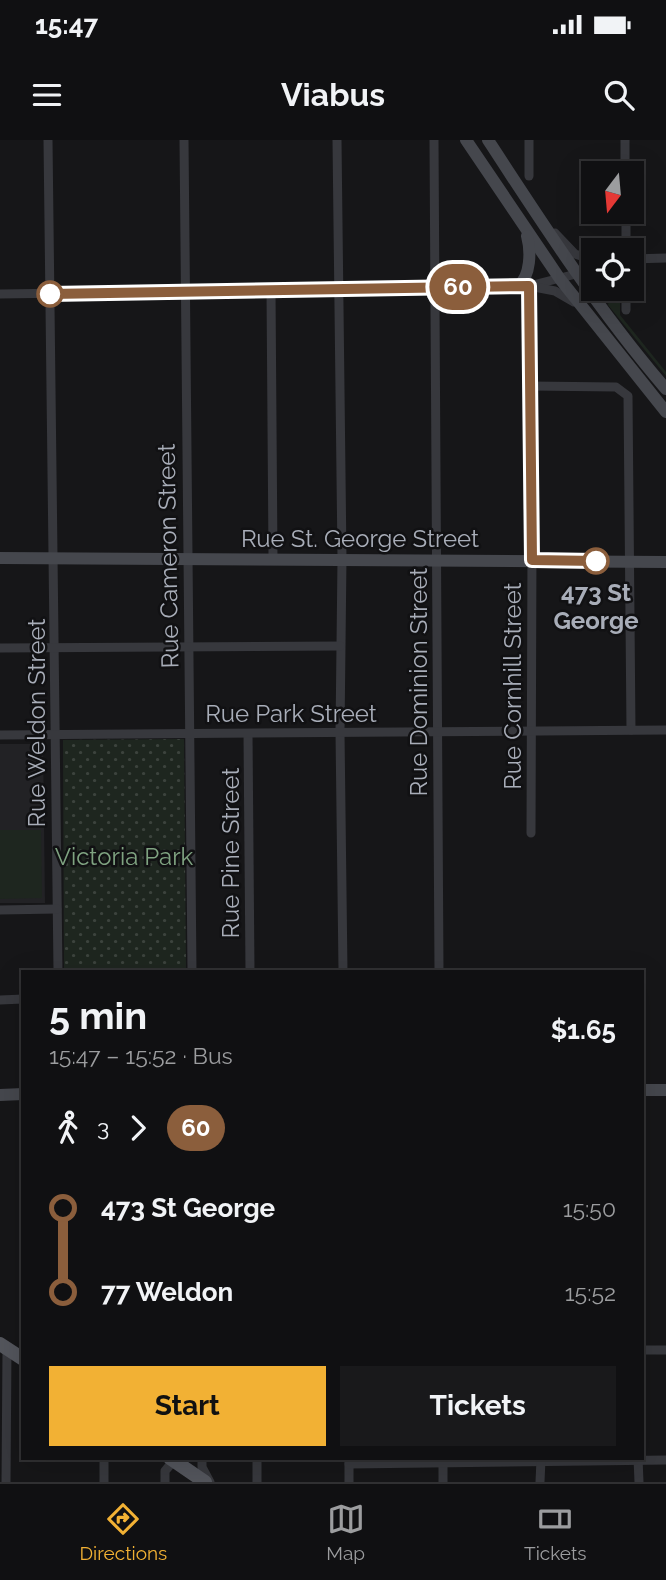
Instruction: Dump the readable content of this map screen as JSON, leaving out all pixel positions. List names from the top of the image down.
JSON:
{
  "streets": {
    "main road": ["Rue St. George Street"],
    "street": [
      "Rue Cameron Street",
      "Rue Dominion Street",
      "Rue Cornhill Street",
      "Rue Park Street",
      "Rue Weldon Street",
      "Rue Pine Street"
    ]
  },
  "crossings": [
    ["Rue St. George Street", "Rue Cameron Street"],
    ["Rue St. George Street", "Rue Dominion Street"],
    ["Rue St. George Street", "Rue Cornhill Street"],
    ["Rue St. George Street", "Rue Weldon Street"],
    ["Rue Cameron Street", "Rue Park Street"],
    ["Rue Dominion Street", "Rue Park Street"],
    ["Rue Cornhill Street", "Rue Park Street"],
    ["Rue Park Street", "Rue Weldon Street"],
    ["Rue Park Street", "Rue Pine Street"]
  ],
  "parks": ["Victoria Park"],
  "places": ["473 St George"],
  "lines": ["bus line 60"],
  "north": "bottom",
  "page": {
    "status": "15:47",
    "header": "Viabus",
    "on_map": "60",
    "heading": ["5 min", "15:47 – 15:52 · Bus", "$1.65"],
    "legs": ["3", "60"],
    "list": [
      {
        "name": "473 St George",
        "value": "15:50"
      },
      {
        "name": "77 Weldon",
        "value": "15:52"
      }
    ],
    "buttons": ["Start", "Tickets"],
    "tabs": ["Directions", "Map", "Tickets"]
  }
}
